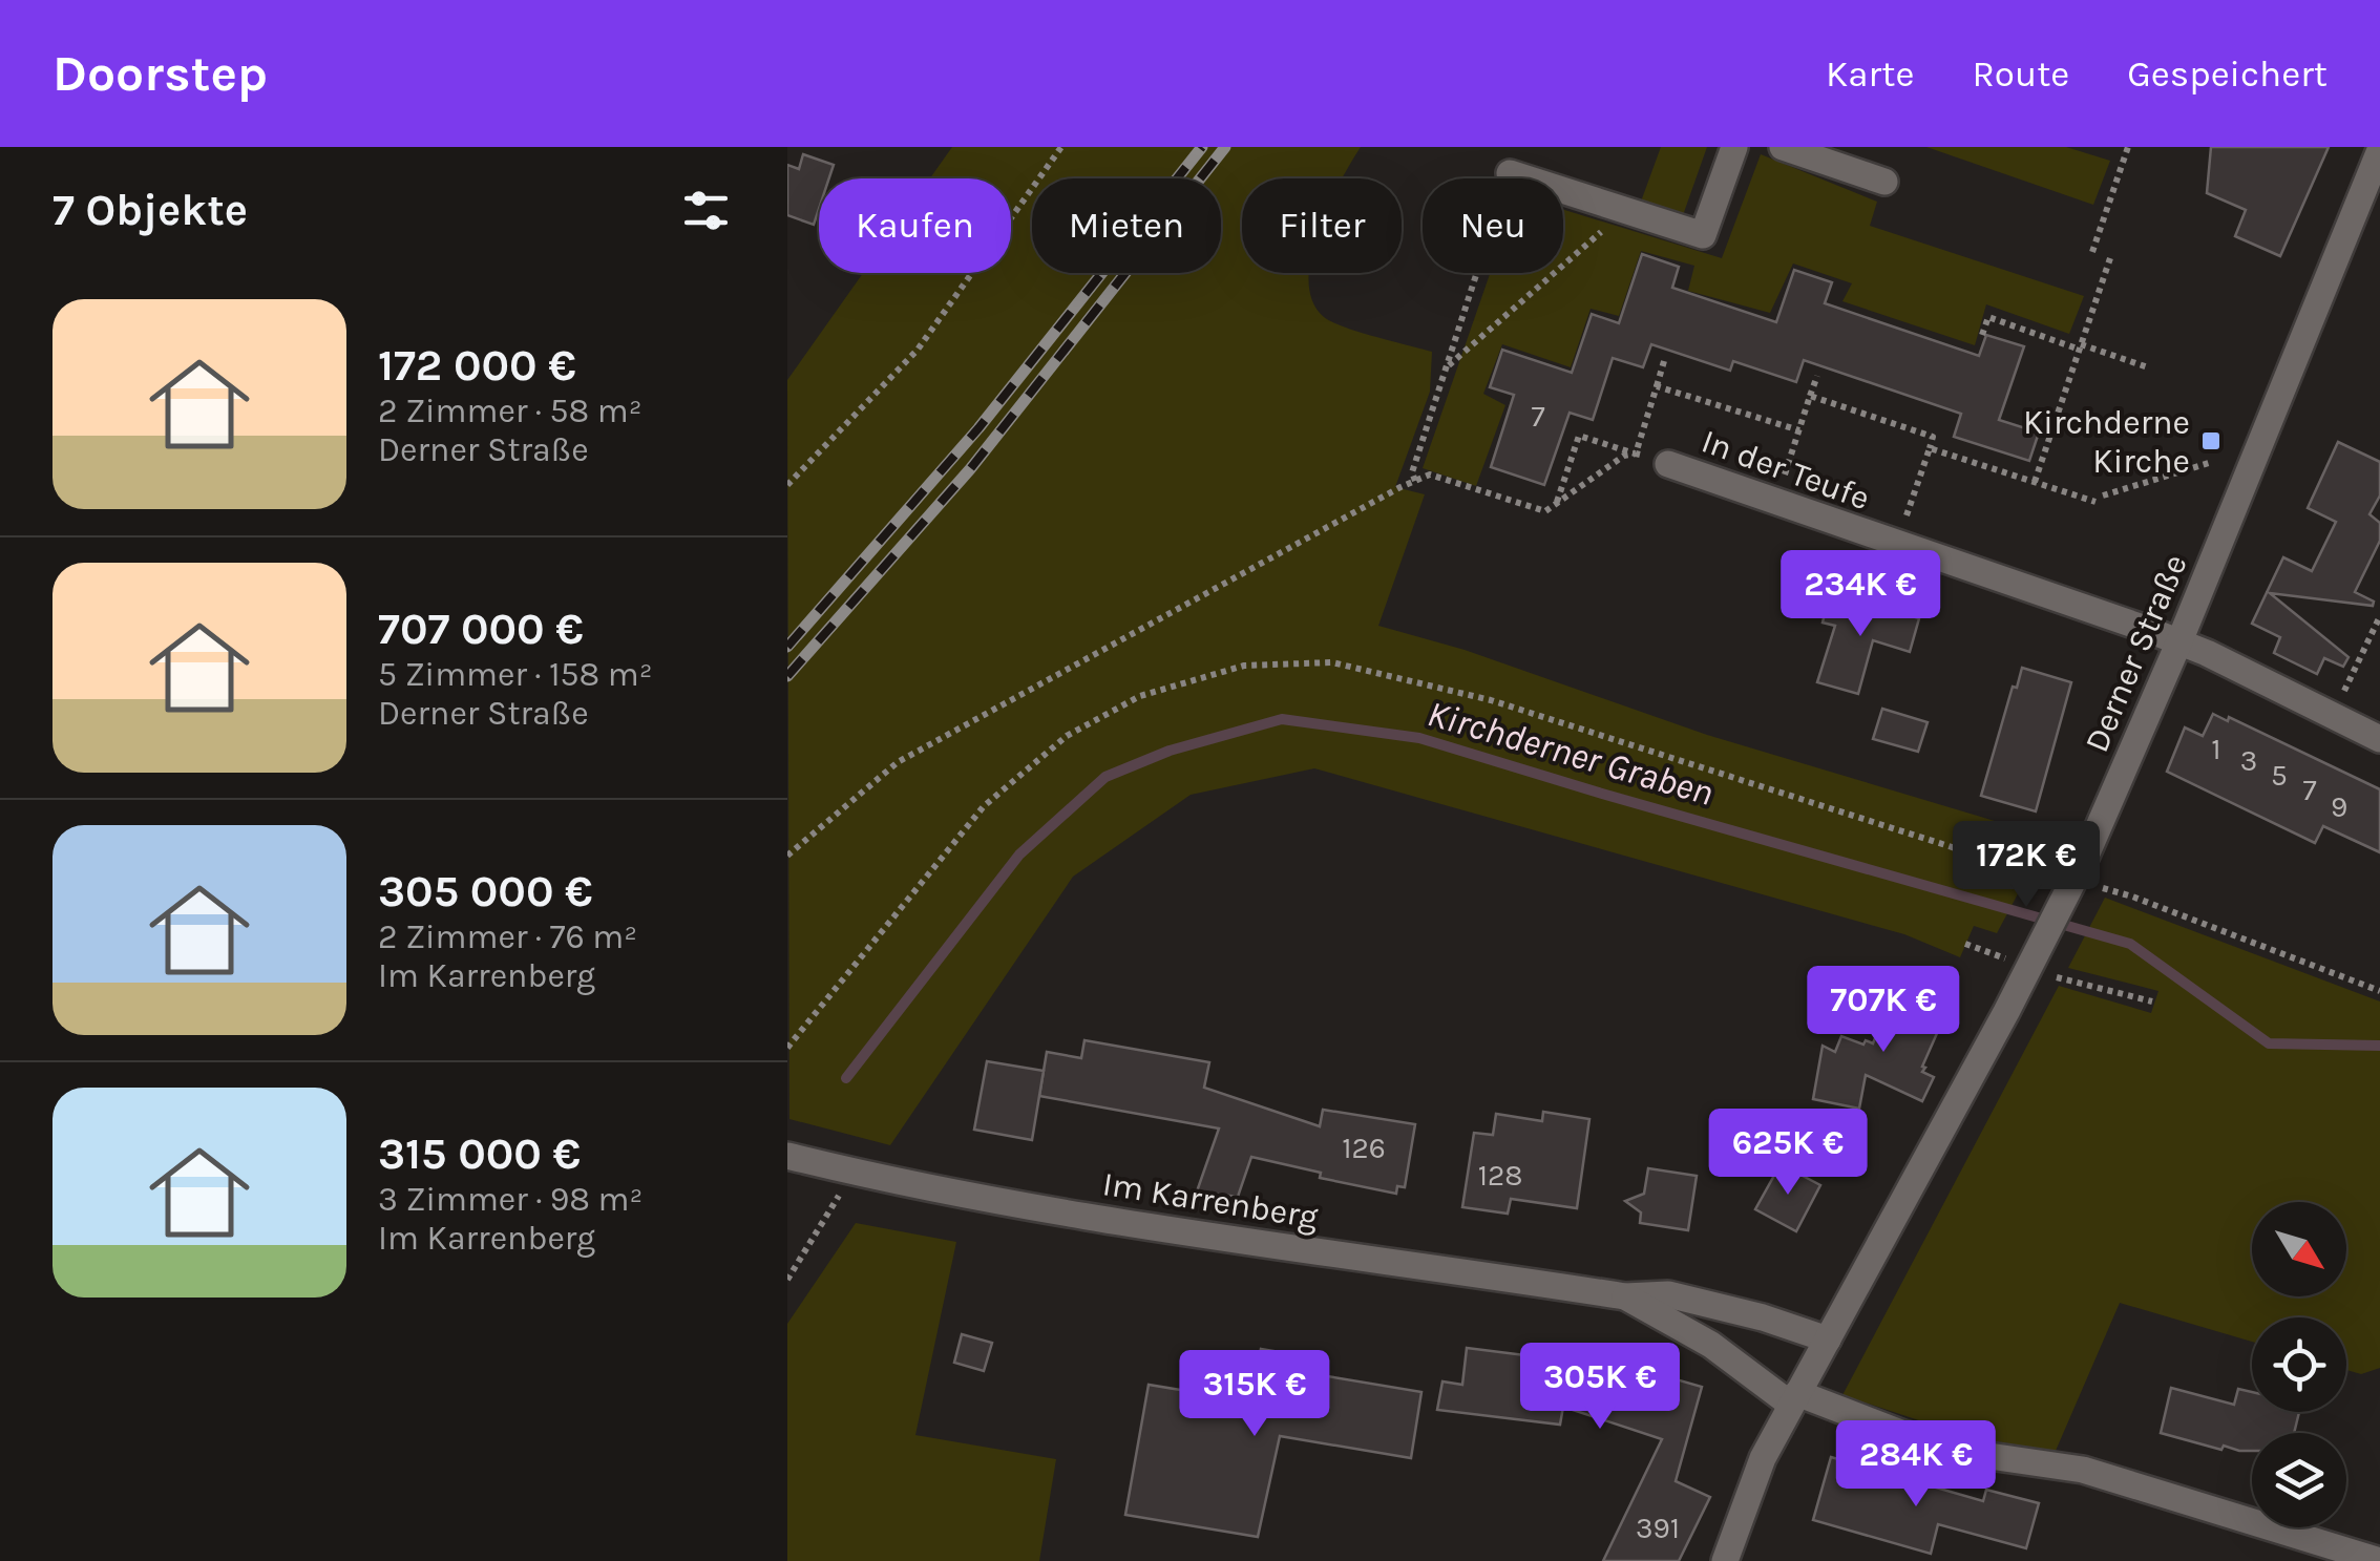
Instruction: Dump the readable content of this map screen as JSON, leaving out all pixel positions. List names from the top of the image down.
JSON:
{
  "streets": {
    "street": ["In der Teufe", "Derner Straße", "Im Karrenberg"]
  },
  "crossings": [
    ["In der Teufe", "Derner Straße"],
    ["Derner Straße", "Im Karrenberg"]
  ],
  "water": ["Kirchderner Graben"],
  "places": {
    "transit": ["Kirchderne Kirche"]
  },
  "house_numbers": [
    "7",
    "1",
    "3",
    "5",
    "7",
    "9",
    "126",
    "128",
    "391"
  ],
  "north": "bottom right",
  "page": {
    "header": "Doorstep",
    "nav": ["Karte", "Route", "Gespeichert"],
    "heading": "7 Objekte",
    "chip": [
      "Kaufen",
      "Mieten",
      "Filter",
      "Neu"
    ],
    "list": [
      {
        "name": "172 000 €",
        "note": "2 Zimmer · 58 m² · Derner Straße"
      },
      {
        "name": "707 000 €",
        "note": "5 Zimmer · 158 m² · Derner Straße"
      },
      {
        "name": "305 000 €",
        "note": "2 Zimmer · 76 m² · Im Karrenberg"
      },
      {
        "name": "315 000 €",
        "note": "3 Zimmer · 98 m² · Im Karrenberg"
      }
    ],
    "price": [
      "234K €",
      "172K €",
      "707K €",
      "625K €",
      "305K €",
      "315K €",
      "284K €"
    ]
  }
}
